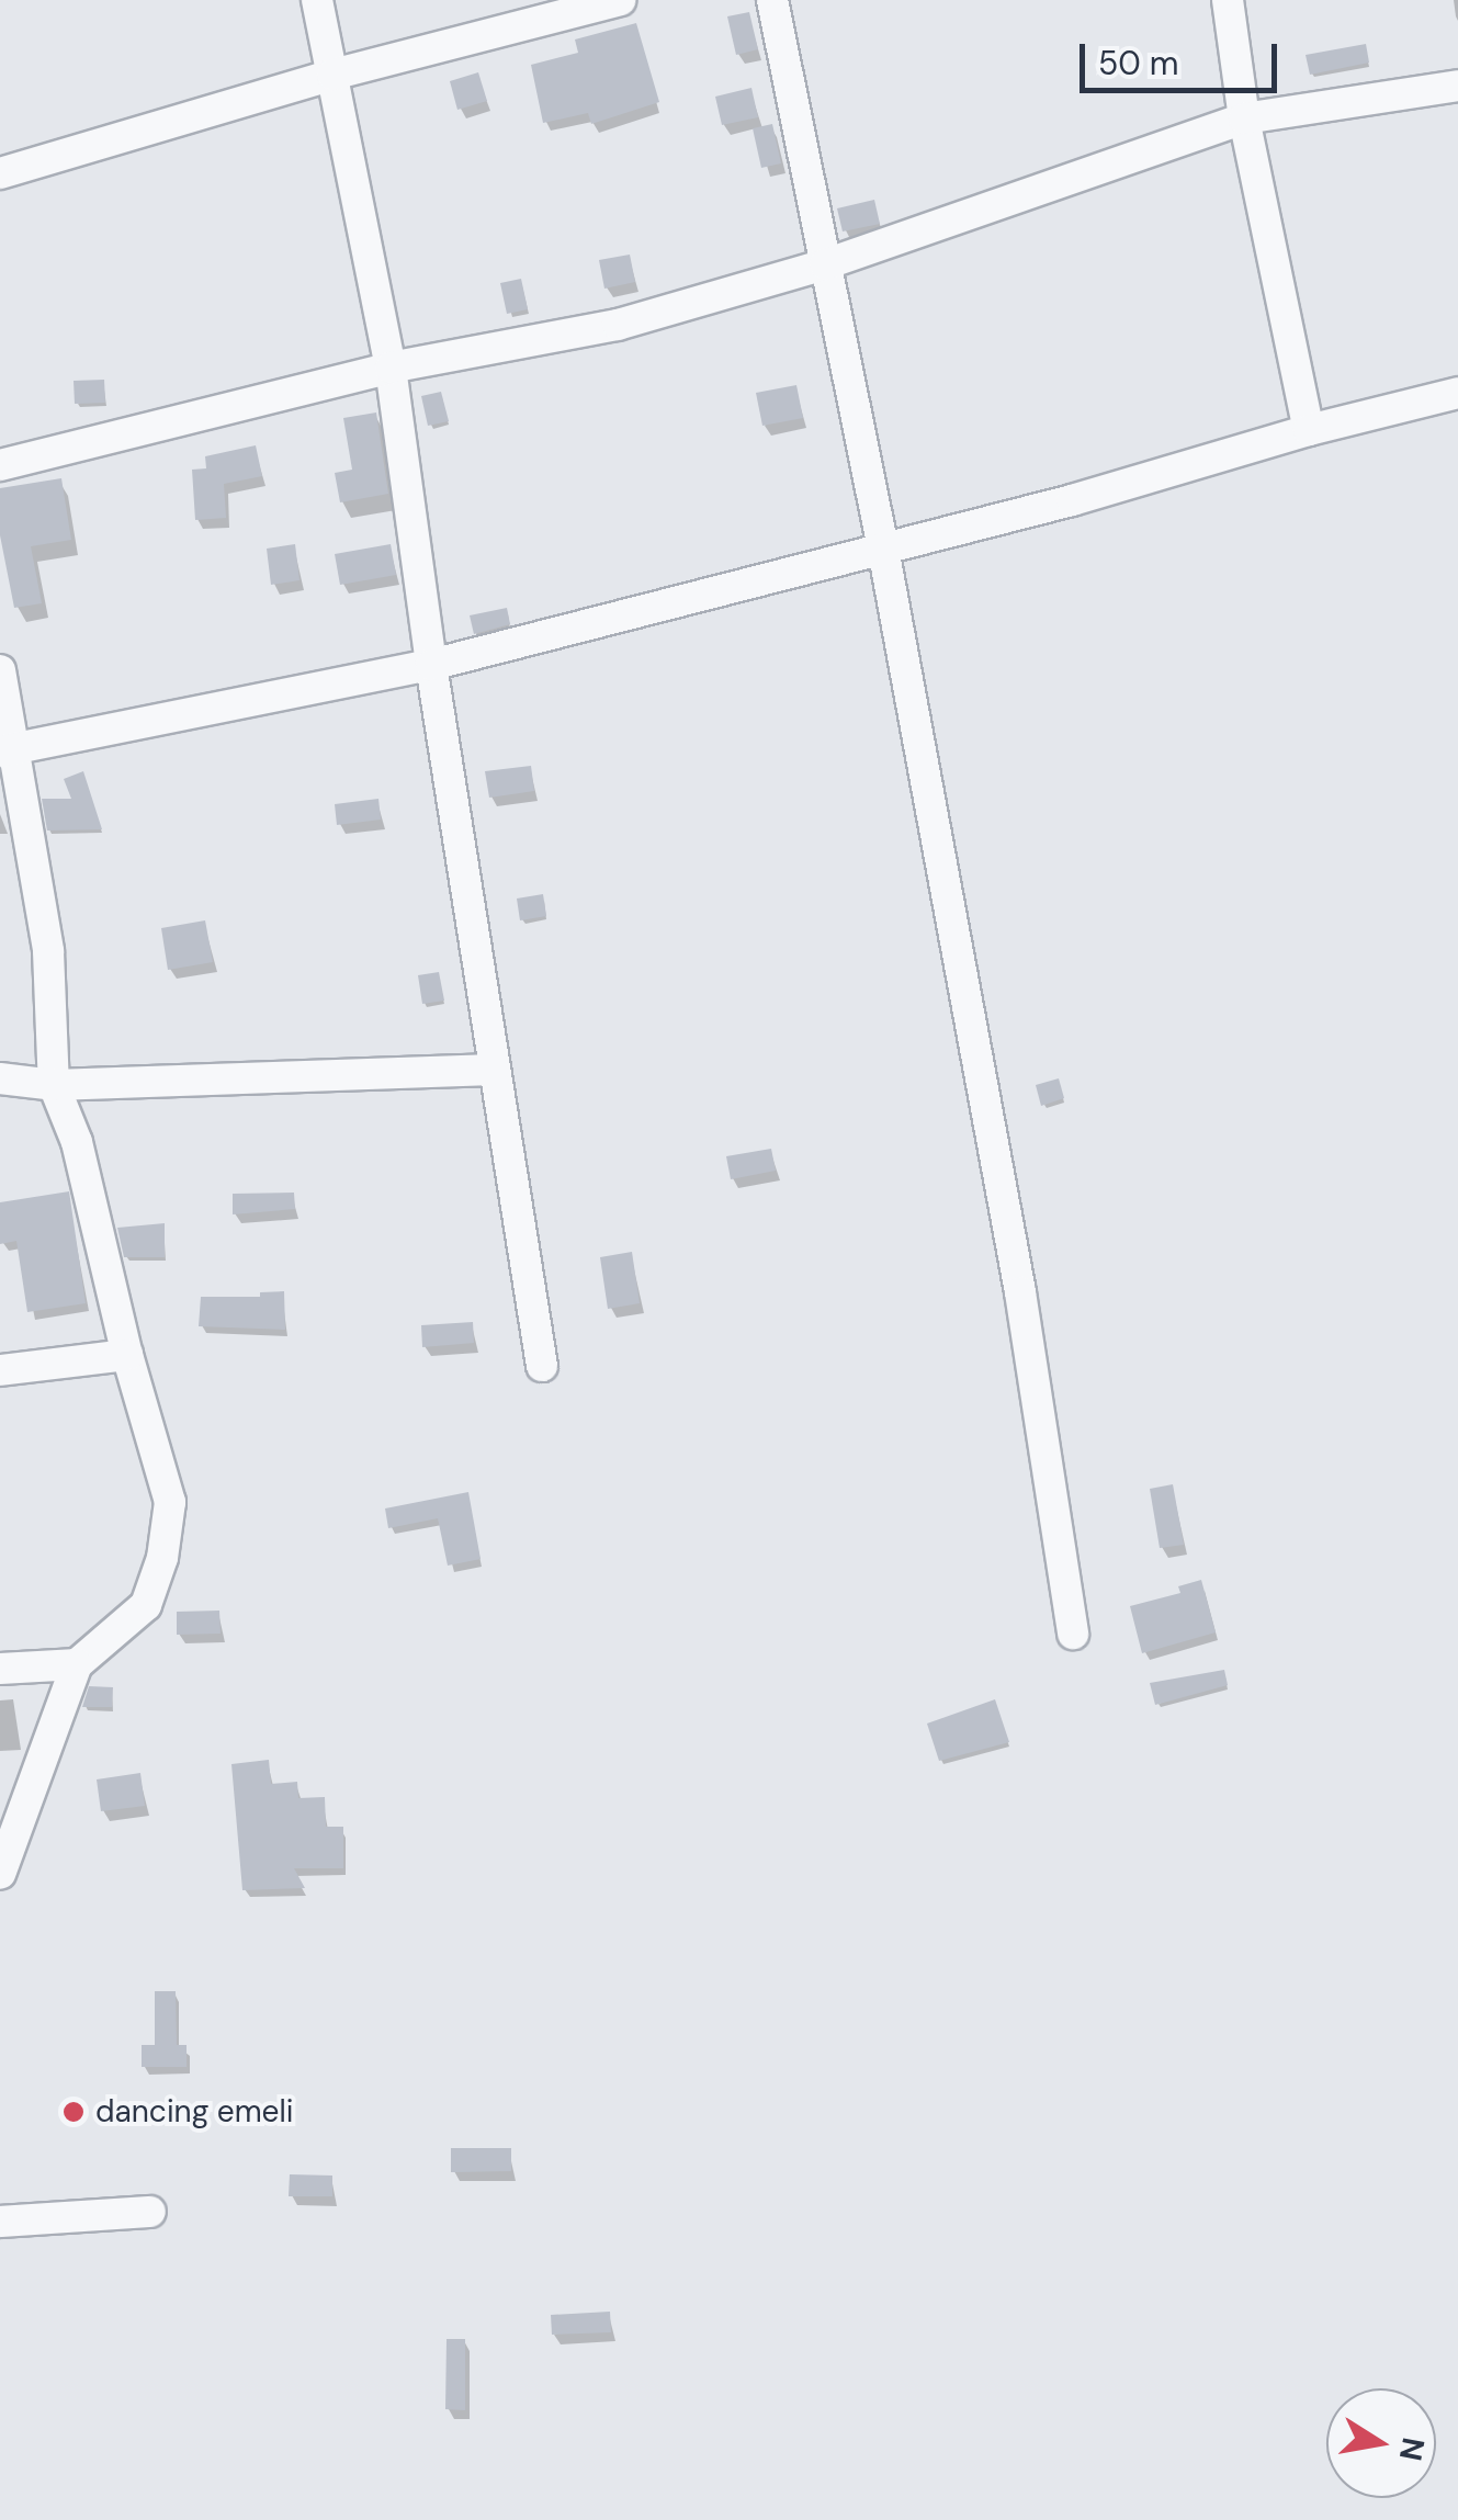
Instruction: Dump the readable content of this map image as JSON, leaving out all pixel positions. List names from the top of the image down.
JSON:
{
  "places": ["dancing emeli"],
  "scale_bar": "50 m",
  "north": "right"
}
